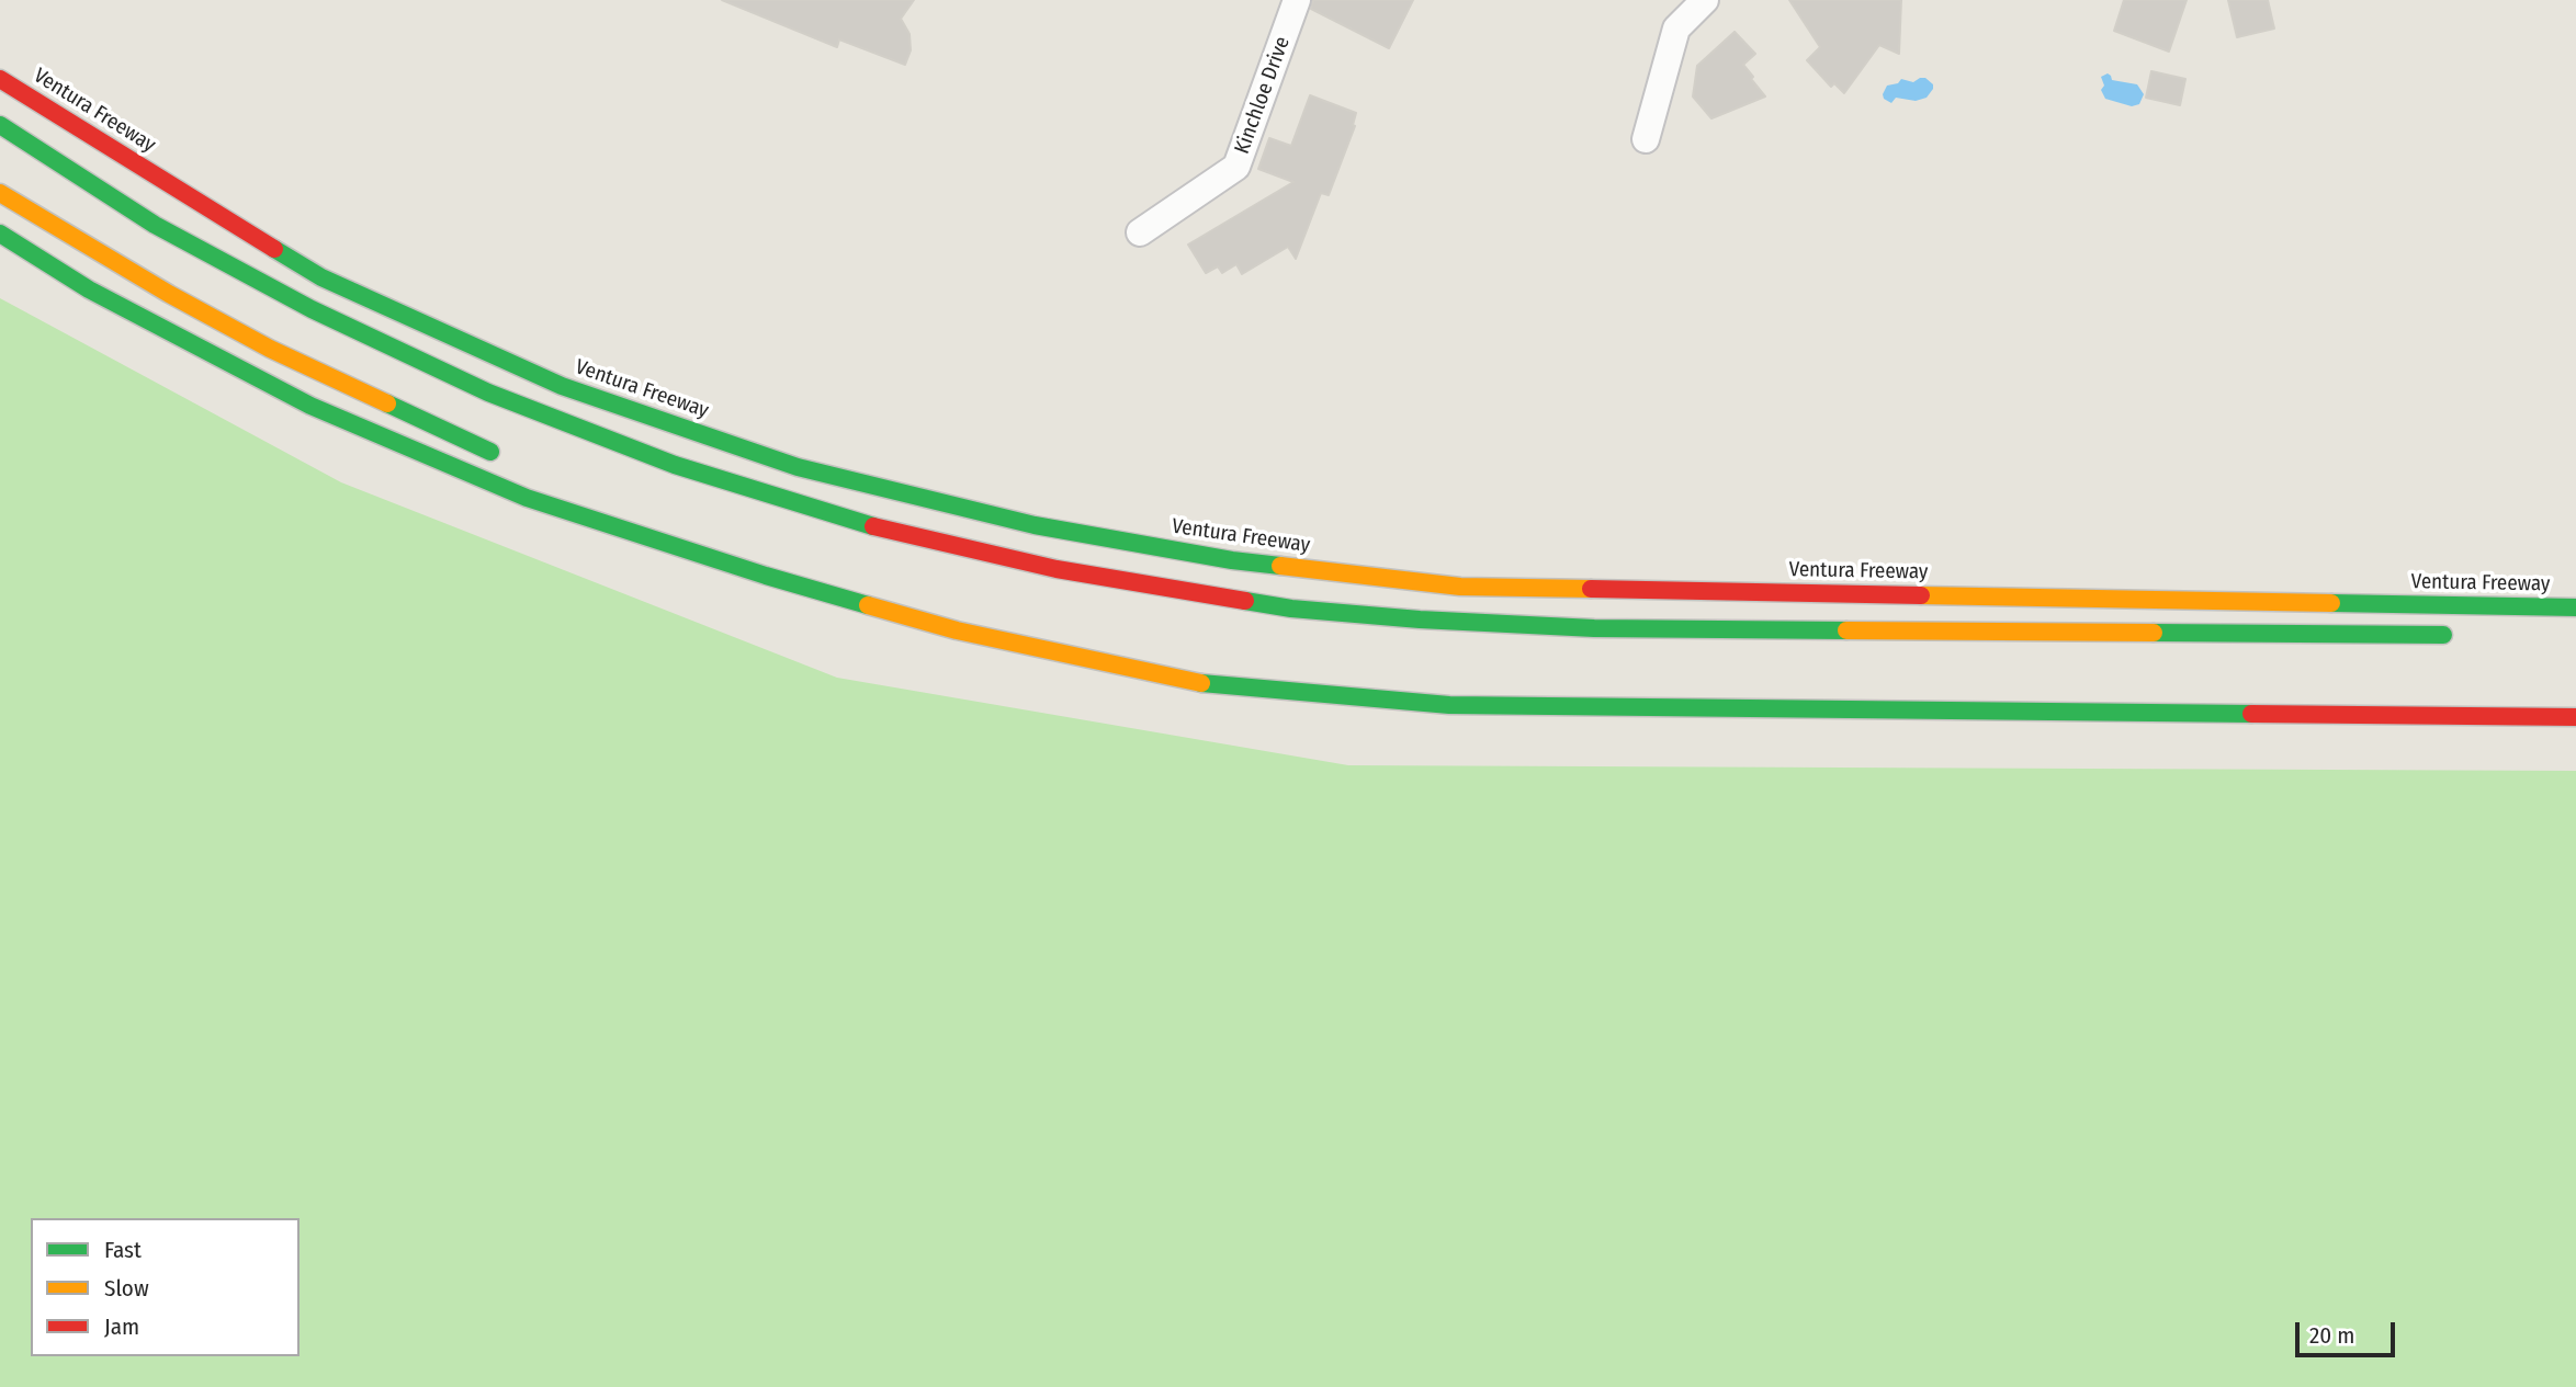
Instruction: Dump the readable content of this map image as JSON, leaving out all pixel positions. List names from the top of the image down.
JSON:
{
  "streets": {
    "highway": ["Ventura Freeway"],
    "street": ["Kinchloe Drive"]
  },
  "legend": ["Fast", "Slow", "Jam"],
  "scale_bar": "20 m"
}
